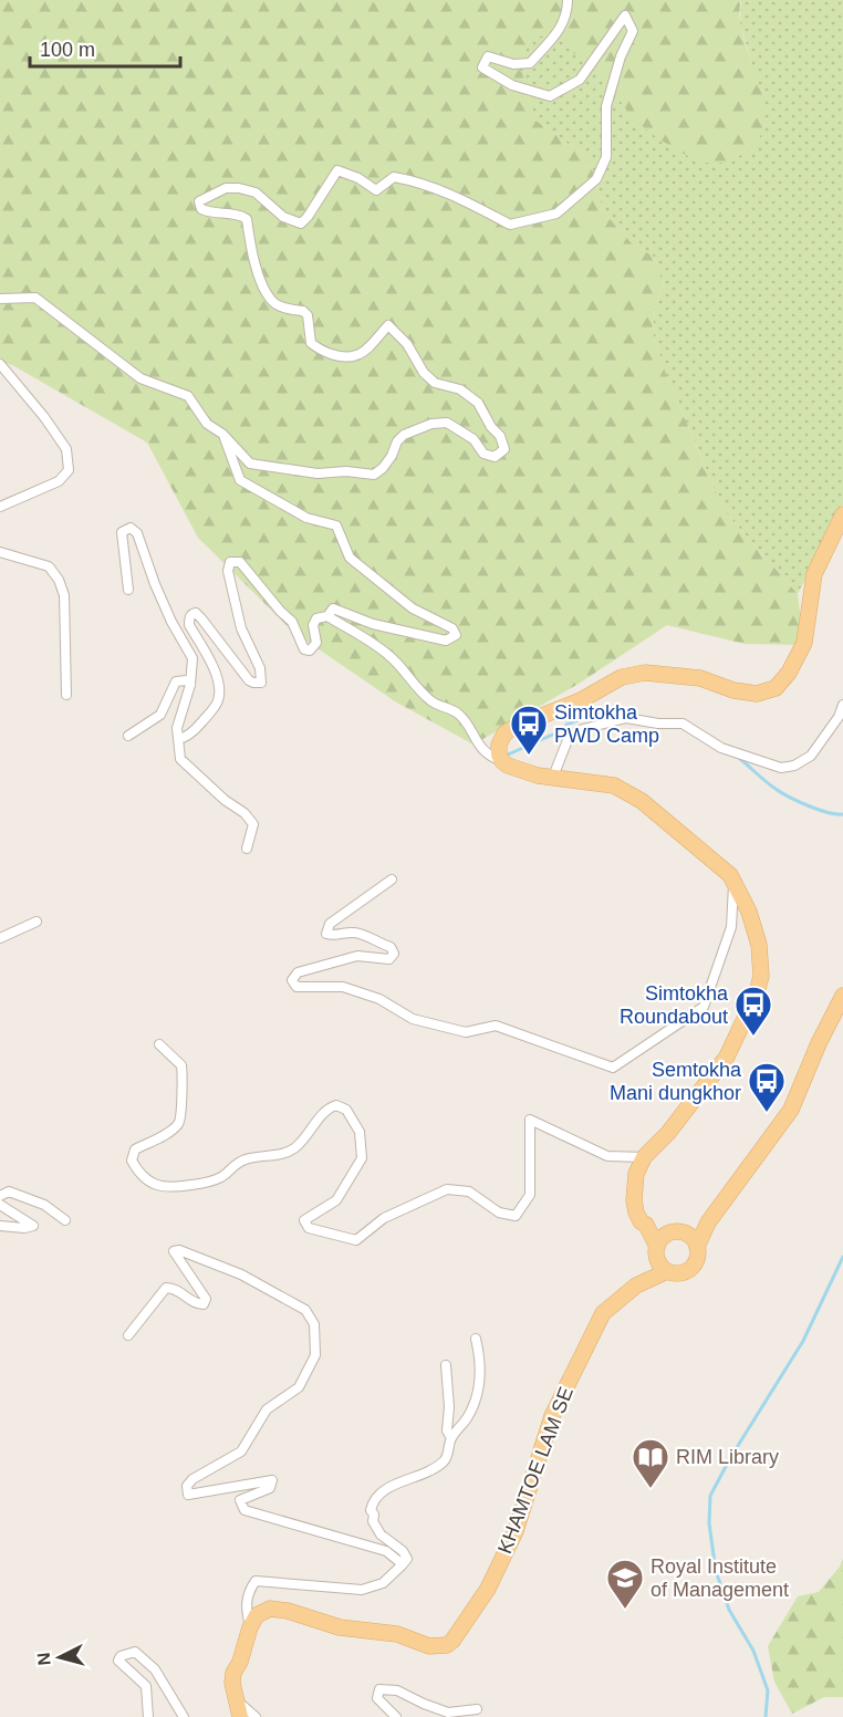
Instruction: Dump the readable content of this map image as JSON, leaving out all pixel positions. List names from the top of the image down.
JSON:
{
  "streets": {
    "main road": ["KHAMTOE LAM SE"]
  },
  "places": {
    "bus stop": ["Simtokha PWD Camp", "Simtokha Roundabout", "Semtokha Mani dungkhor"],
    "library": ["RIM Library"],
    "school or university": ["Royal Institute of Management"]
  },
  "scale_bar": "100 m",
  "north": "left"
}
